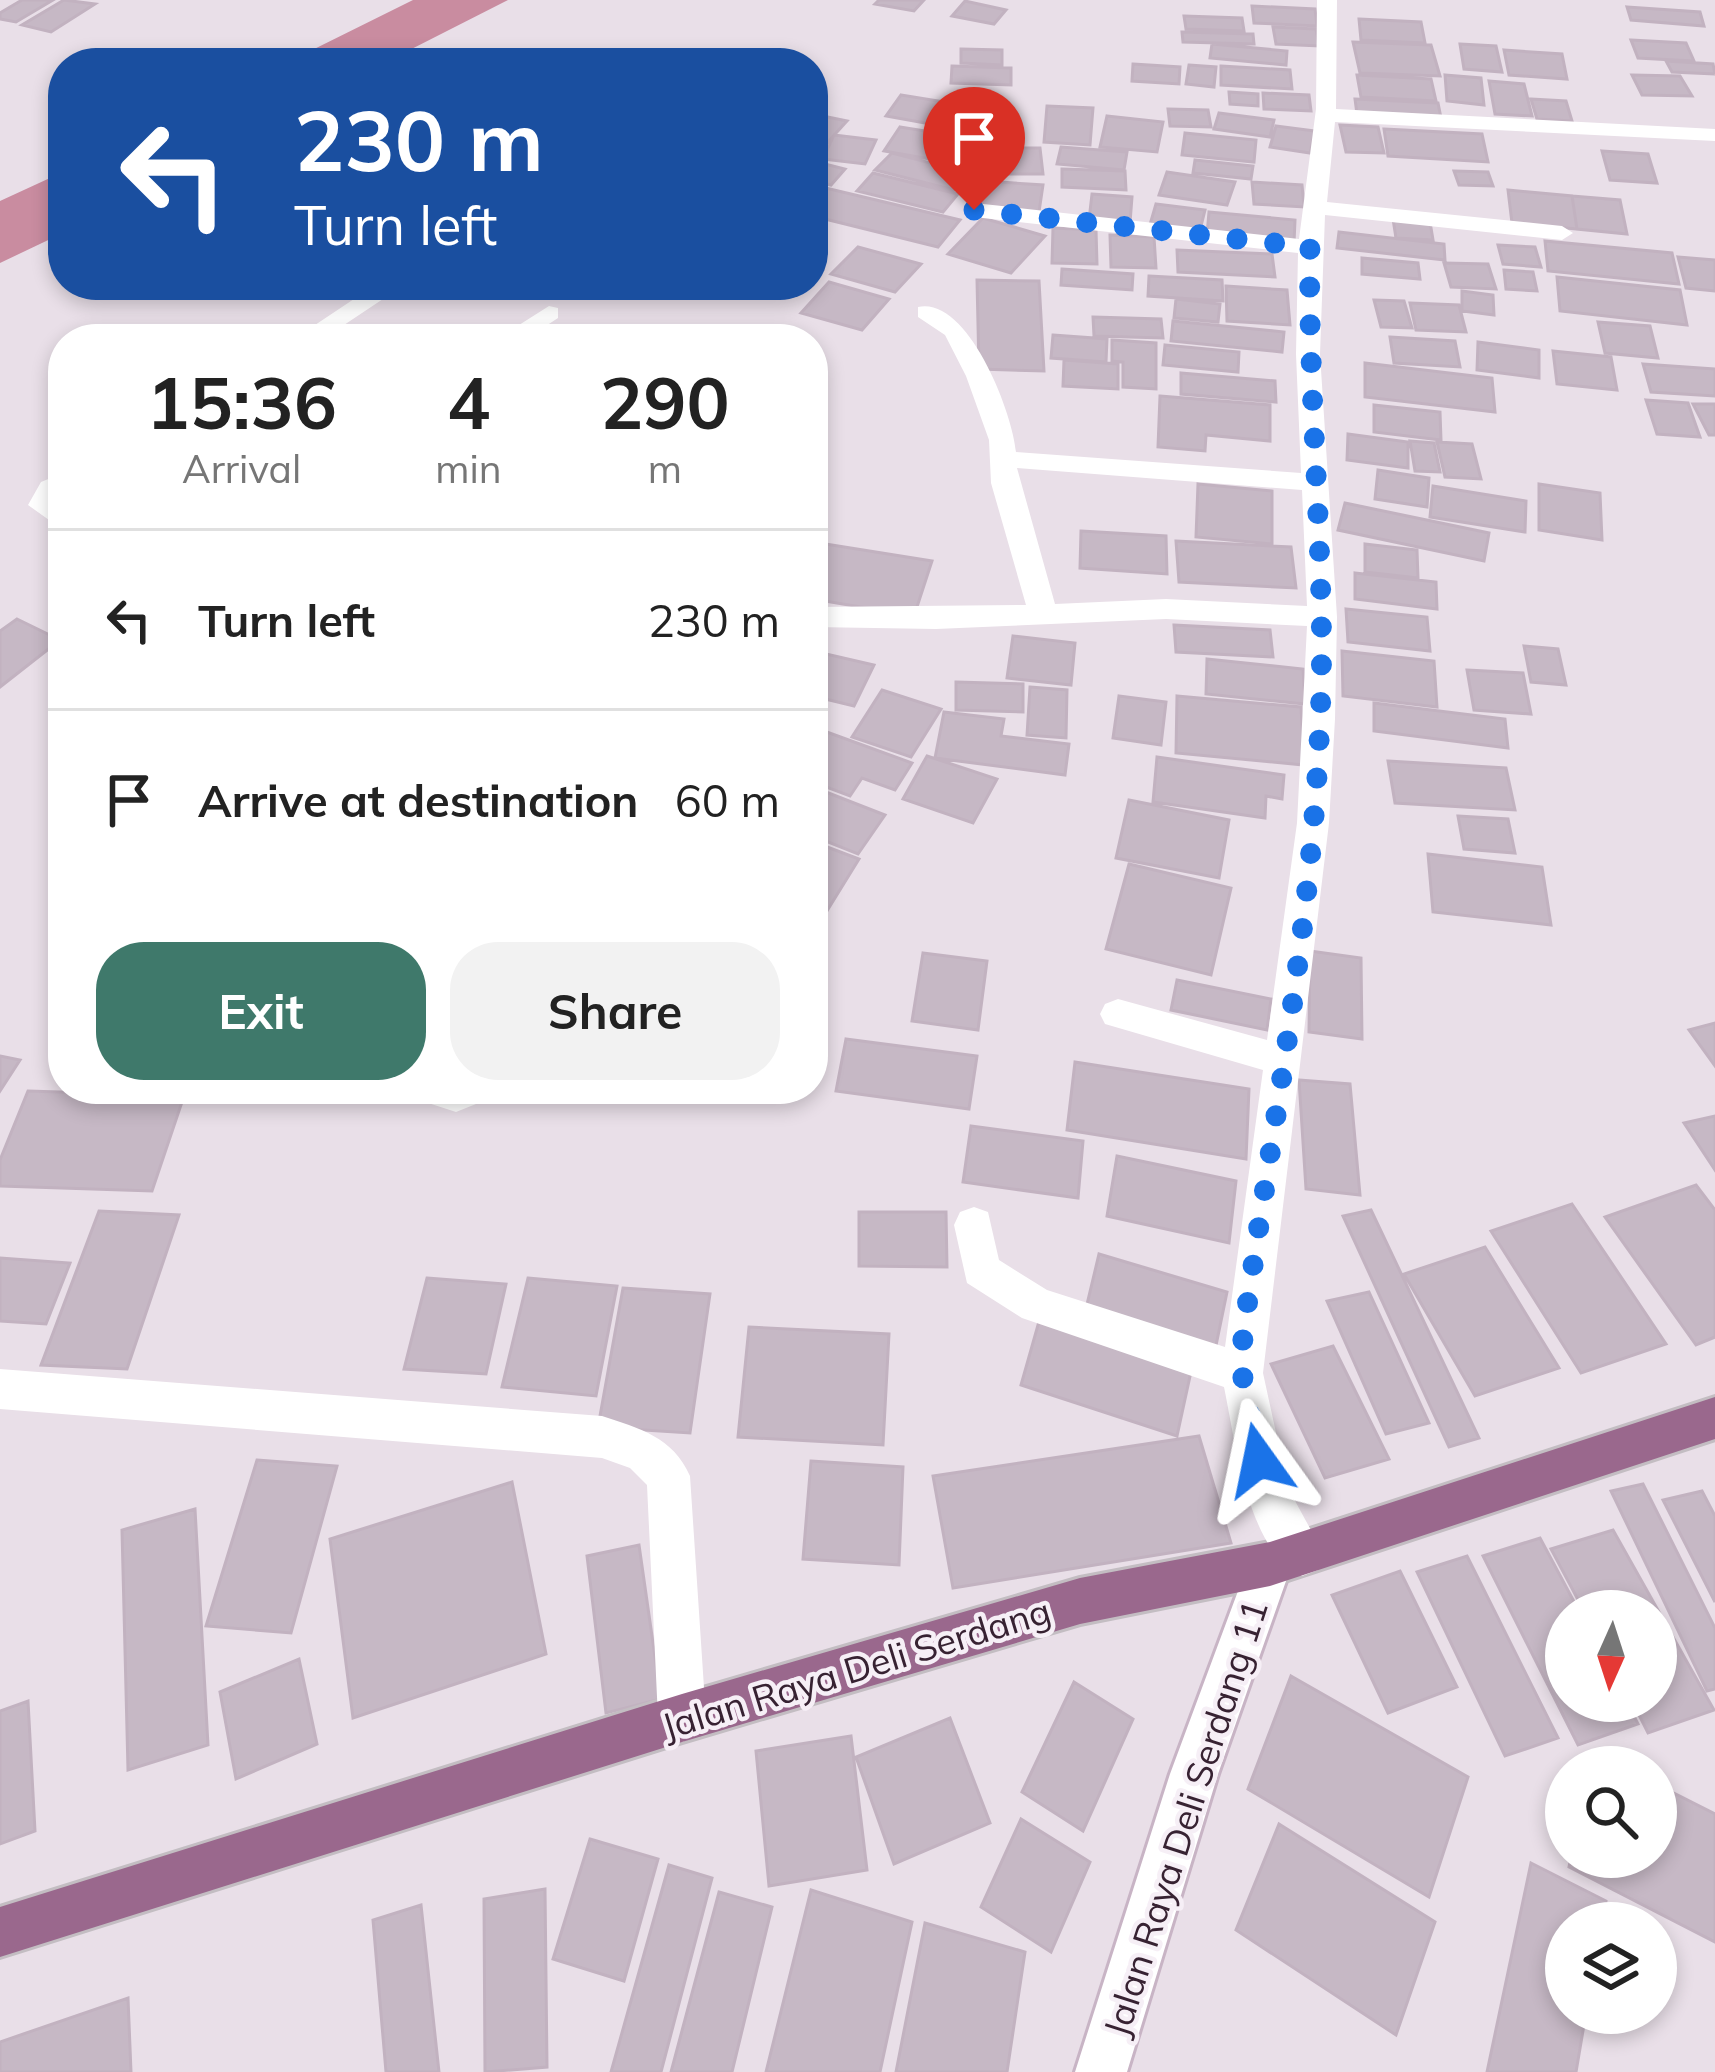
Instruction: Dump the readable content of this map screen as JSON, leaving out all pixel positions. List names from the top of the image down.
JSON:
{
  "streets": {
    "main road": ["Jalan Raya Deli Serdang"],
    "street": ["Jalan Raya Deli Serdang 11"]
  },
  "crossings": [
    ["Jalan Raya Deli Serdang", "Jalan Raya Deli Serdang 11"]
  ],
  "north": "bottom",
  "page": {
    "turn": ["230 m", "Turn left"],
    "eta": [
      "15:36",
      "Arrival",
      "4",
      "min",
      "290",
      "m"
    ],
    "list": [
      {
        "name": "Turn left",
        "value": "230 m"
      },
      {
        "name": "Arrive at destination",
        "value": "60 m"
      }
    ],
    "buttons": ["Exit", "Share"]
  }
}
